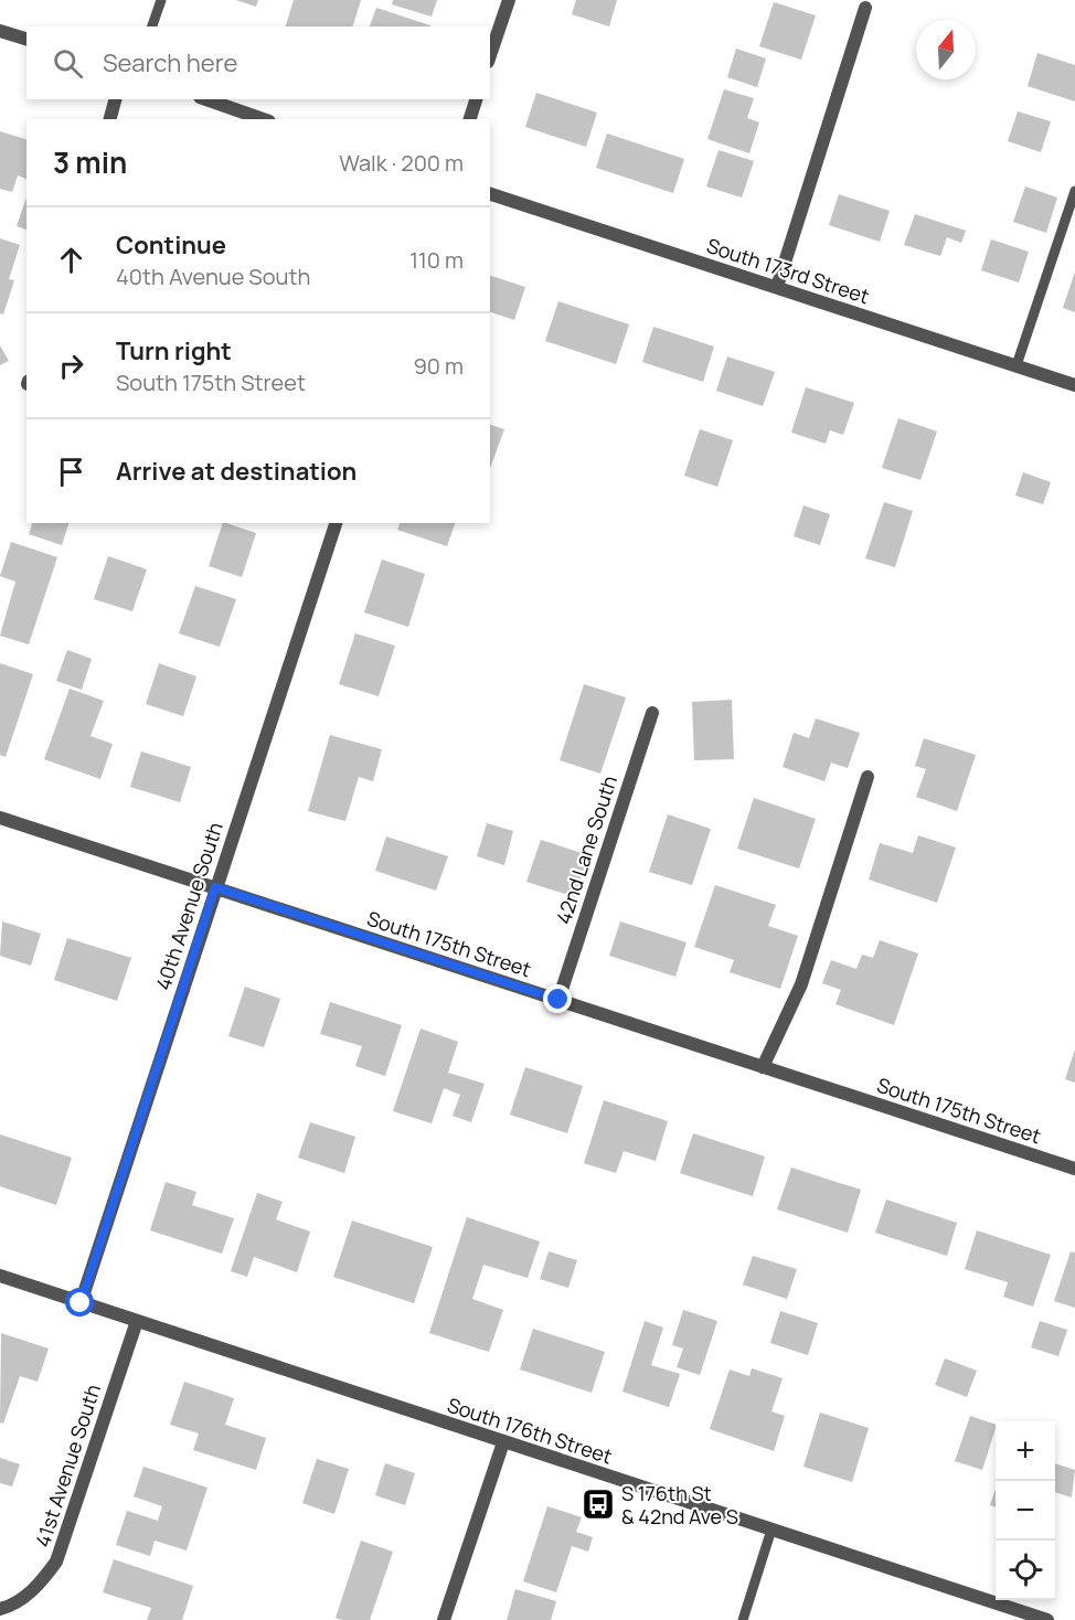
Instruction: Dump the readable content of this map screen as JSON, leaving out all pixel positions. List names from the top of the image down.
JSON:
{
  "streets": {
    "street": [
      "South 173rd Street",
      "42nd Lane South",
      "40th Avenue South",
      "South 175th Street",
      "South 176th Street",
      "41st Avenue South"
    ]
  },
  "crossings": [
    ["42nd Lane South", "South 175th Street"],
    ["40th Avenue South", "South 175th Street"],
    ["40th Avenue South", "South 176th Street"],
    ["South 176th Street", "41st Avenue South"]
  ],
  "places": {
    "bus stop": ["S 176th St & 42nd Ave S"]
  },
  "north": "top",
  "page": {
    "search": "Search here",
    "heading": ["3 min", "Walk · 200 m"],
    "list": [
      ["Continue", "40th Avenue South", "110 m"],
      ["Turn right", "South 175th Street", "90 m"],
      "Arrive at destination"
    ],
    "map_buttons": ["+", "−"]
  }
}
